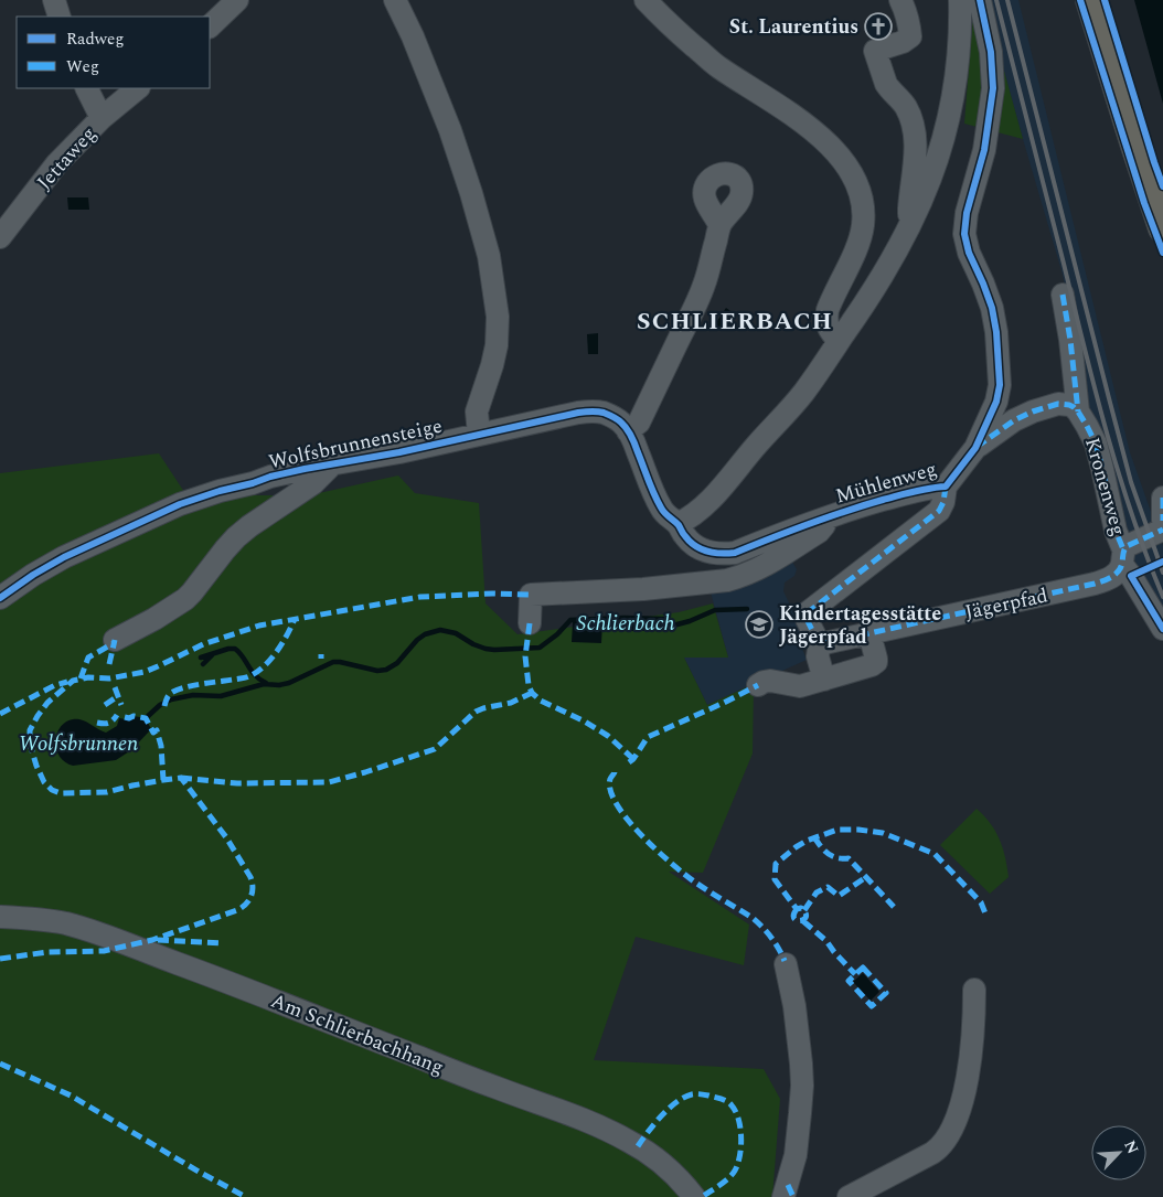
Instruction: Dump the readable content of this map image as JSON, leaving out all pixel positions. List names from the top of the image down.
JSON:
{
  "streets": {
    "street": [
      "Jettaweg",
      "Wolfsbrunnensteige",
      "Mühlenweg",
      "Kronenweg",
      "Jägerpfad",
      "Am Schlierbachhang"
    ]
  },
  "crossings": [
    ["Wolfsbrunnensteige", "Mühlenweg"],
    ["Mühlenweg", "Kronenweg"],
    ["Kronenweg", "Jägerpfad"]
  ],
  "districts": ["SCHLIERBACH"],
  "water": ["Schlierbach", "Wolfsbrunnen"],
  "places": {
    "church": ["St. Laurentius"],
    "school or university": ["Kindertagesstätte Jägerpfad"]
  },
  "legend": ["Radweg", "Weg"],
  "north": "top right"
}
